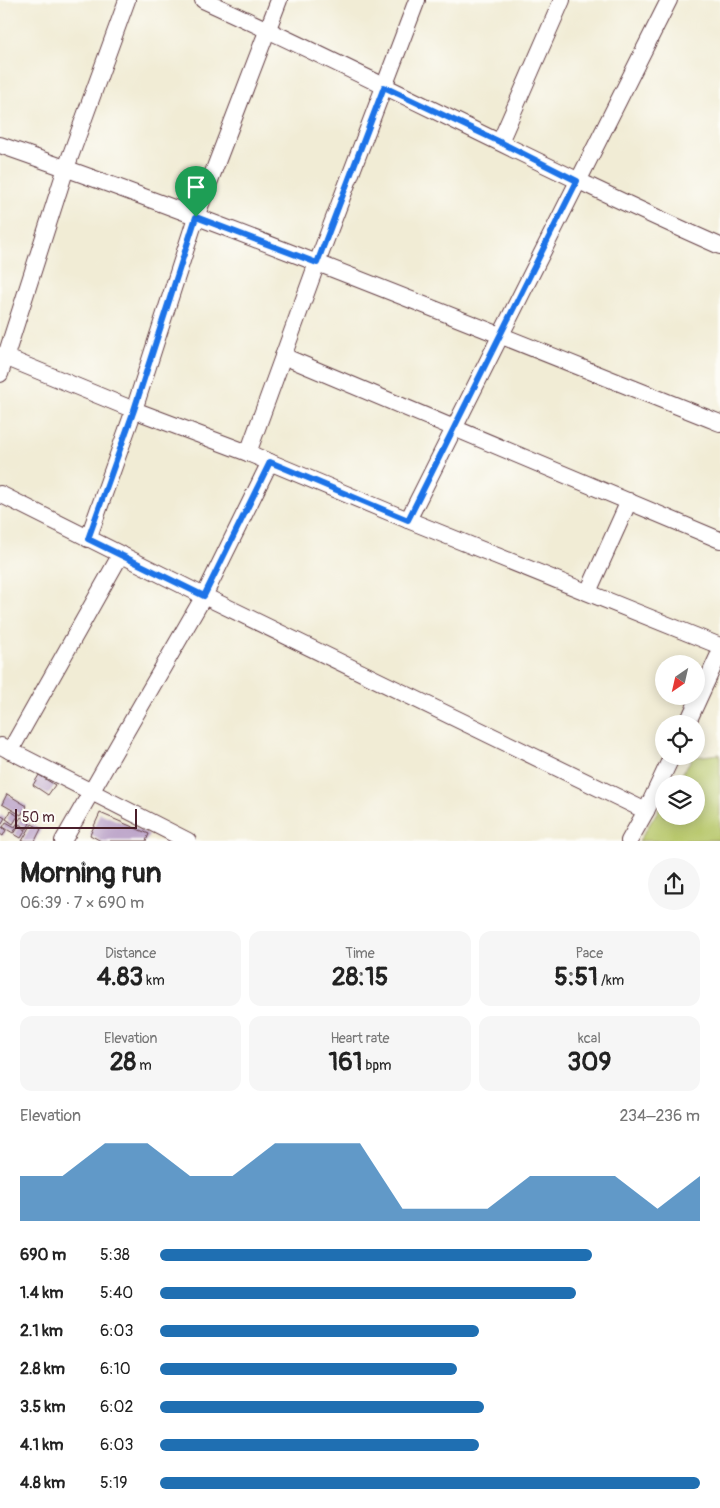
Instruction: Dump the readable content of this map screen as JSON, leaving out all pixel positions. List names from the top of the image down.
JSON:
{
  "scale_bar": "50 m",
  "north": "bottom left",
  "page": {
    "scale": "50 m",
    "heading": ["Morning run", "06:39 · 7 × 690 m"],
    "stats": [
      ["Distance", "4.83 km"],
      ["Time", "28:15"],
      ["Pace", "5:51 /km"],
      ["Elevation", "28 m"],
      ["Heart rate", "161 bpm"],
      ["kcal", "309"]
    ],
    "chart": ["Elevation", "234–236 m"],
    "list": [
      {
        "name": "690 m",
        "note": "5:38"
      },
      {
        "name": "1.4 km",
        "note": "5:40"
      },
      {
        "name": "2.1 km",
        "note": "6:03"
      },
      {
        "name": "2.8 km",
        "note": "6:10"
      },
      {
        "name": "3.5 km",
        "note": "6:02"
      },
      {
        "name": "4.1 km",
        "note": "6:03"
      },
      {
        "name": "4.8 km",
        "note": "5:19"
      }
    ]
  }
}
